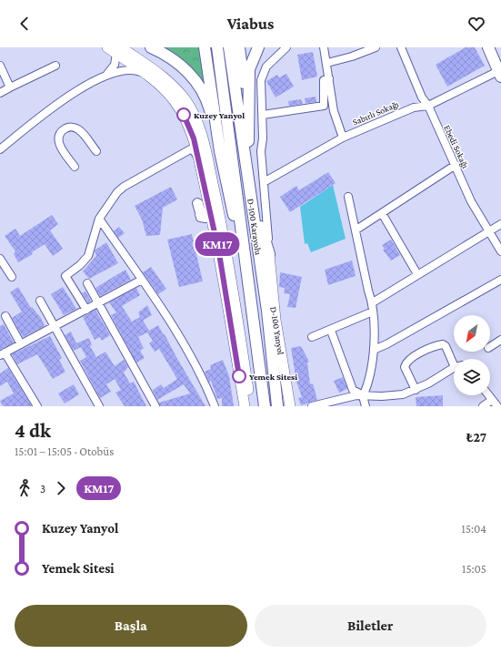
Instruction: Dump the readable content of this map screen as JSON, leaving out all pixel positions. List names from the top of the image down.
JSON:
{
  "streets": {
    "highway": ["D-100 Karayolu"],
    "main road": ["D-100 Yanyol"],
    "street": ["Sabırlı Sokağı", "Ebedi Sokağı"]
  },
  "crossings": [
    ["Sabırlı Sokağı", "Ebedi Sokağı"]
  ],
  "places": ["Kuzey Yanyol", "Yemek Sitesi"],
  "lines": ["bus line KM17"],
  "north": "bottom left",
  "page": {
    "header": "Viabus",
    "on_map": "KM17",
    "heading": ["4 dk", "15:01 – 15:05 · Otobüs", "₺27"],
    "legs": ["3", "KM17"],
    "list": [
      {
        "name": "Kuzey Yanyol",
        "value": "15:04"
      },
      {
        "name": "Yemek Sitesi",
        "value": "15:05"
      }
    ],
    "buttons": ["Başla", "Biletler"]
  }
}
